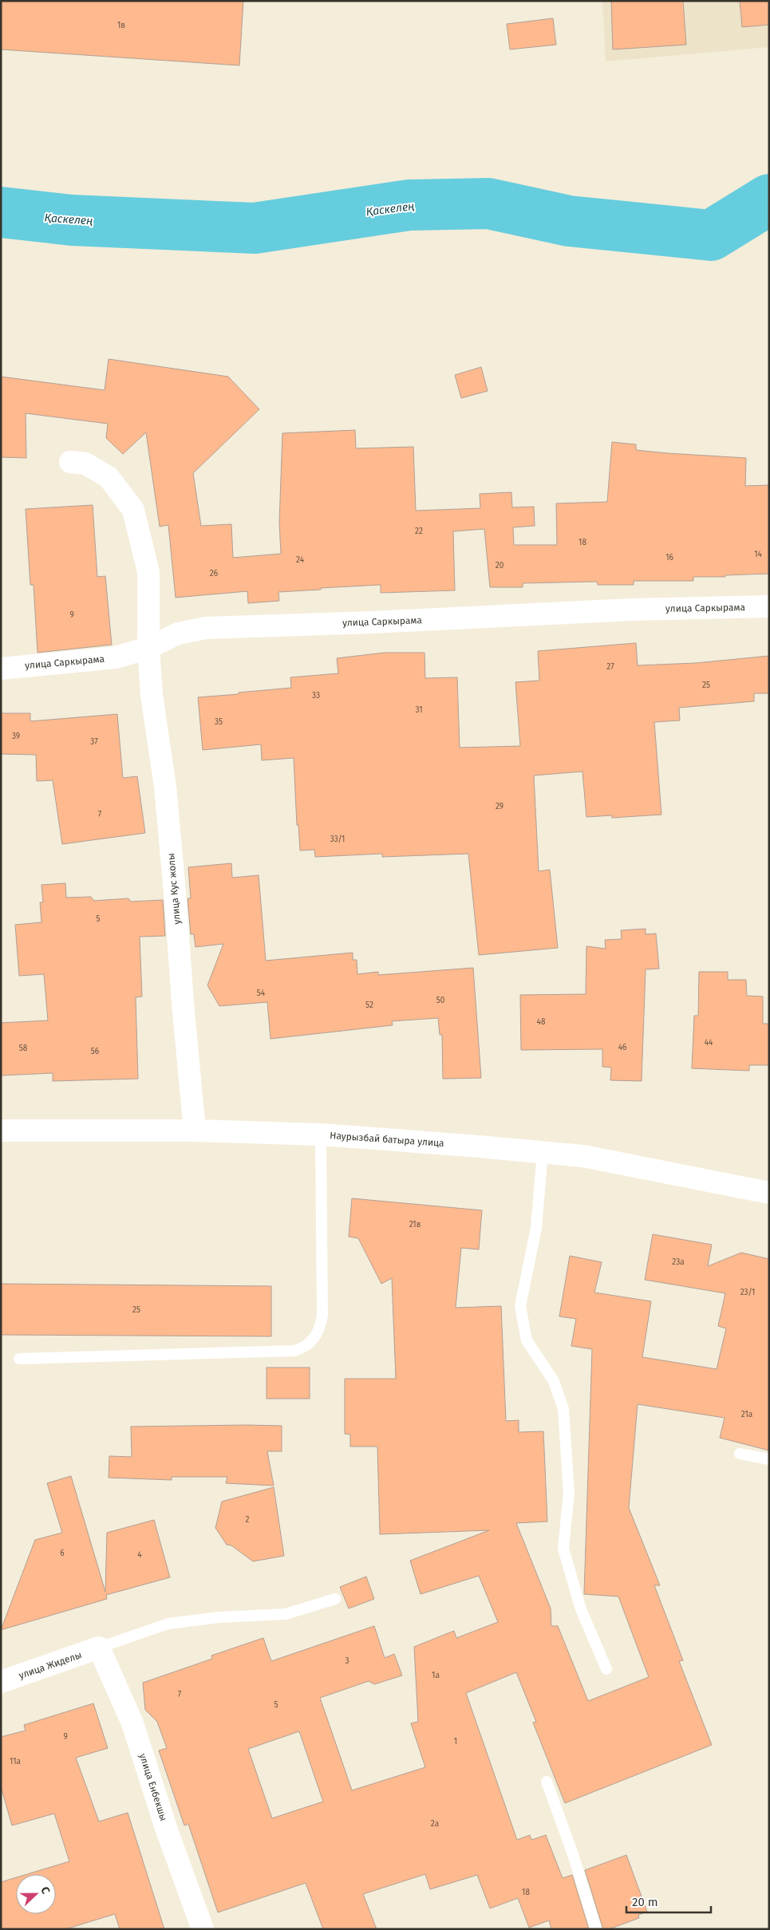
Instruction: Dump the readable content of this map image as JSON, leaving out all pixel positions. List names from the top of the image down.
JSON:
{
  "streets": {
    "street": [
      "улица Саркырама",
      "улица Кус жолы",
      "Наурызбай батыра улица",
      "улица Жиделы",
      "улица Енбекшы"
    ]
  },
  "crossings": [
    ["улица Саркырама", "улица Кус жолы"],
    ["улица Кус жолы", "Наурызбай батыра улица"],
    ["улица Жиделы", "улица Енбекшы"]
  ],
  "water": ["Қаскелең"],
  "house_numbers": [
    "1в",
    "22",
    "18",
    "14",
    "16",
    "24",
    "20",
    "26",
    "9",
    "27",
    "25",
    "33",
    "31",
    "35",
    "39",
    "37",
    "29",
    "7",
    "33/1",
    "5",
    "54",
    "50",
    "52",
    "48",
    "44",
    "46",
    "58",
    "56",
    "21в",
    "23а",
    "23/1",
    "25",
    "21а",
    "2",
    "6",
    "4",
    "3",
    "1а",
    "7",
    "5",
    "9",
    "1",
    "11а",
    "2а",
    "18"
  ],
  "scale_bar": "20 m",
  "north": "right"
}
